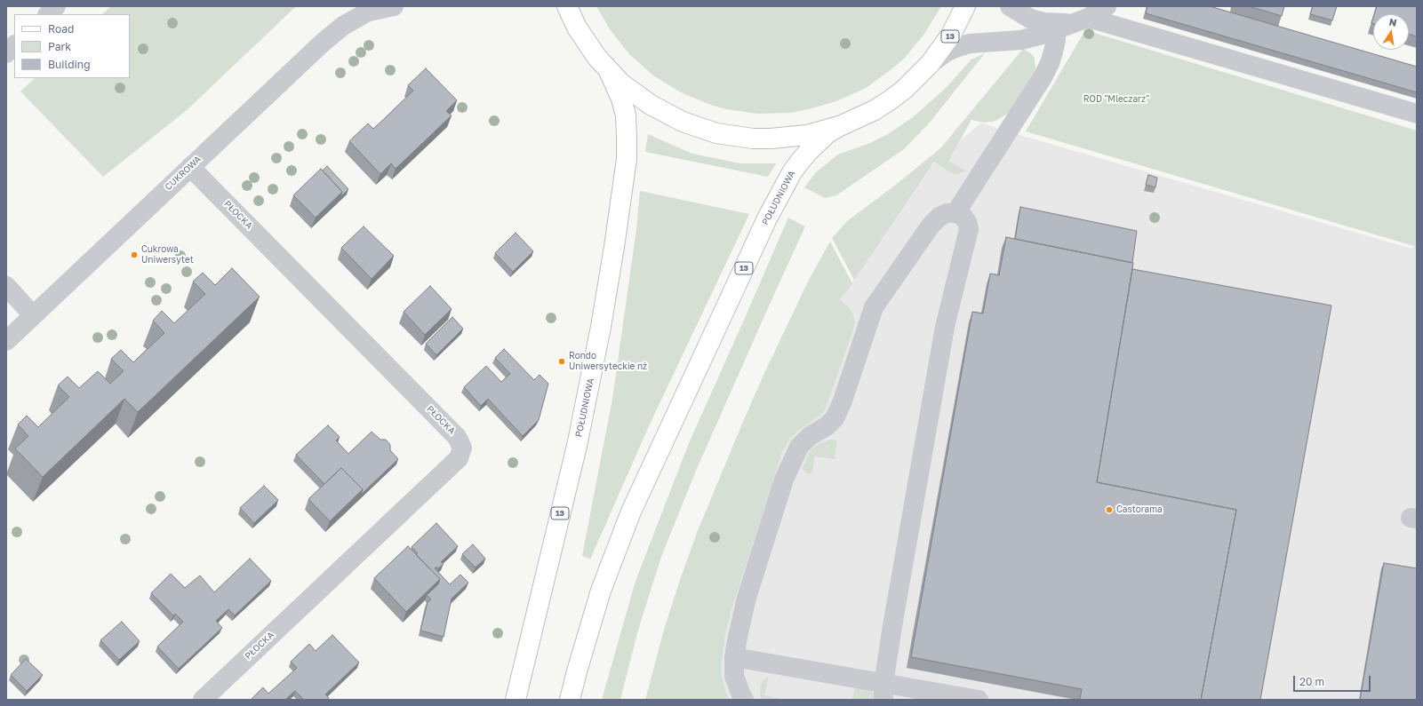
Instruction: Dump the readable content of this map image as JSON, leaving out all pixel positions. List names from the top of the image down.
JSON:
{
  "streets": {
    "main road": ["13", "POŁUDNIOWA"],
    "street": ["CUKROWA", "PŁOCKA"]
  },
  "crossings": [
    ["13", "POŁUDNIOWA"],
    ["CUKROWA", "PŁOCKA"]
  ],
  "parks": ["ROD \"Mleczarz\""],
  "places": ["Cukrowa Uniwersytet", "Rondo Uniwersyteckie nż", "Castorama"],
  "legend": ["Road", "Park", "Building"],
  "scale_bar": "20 m",
  "north": "top"
}
